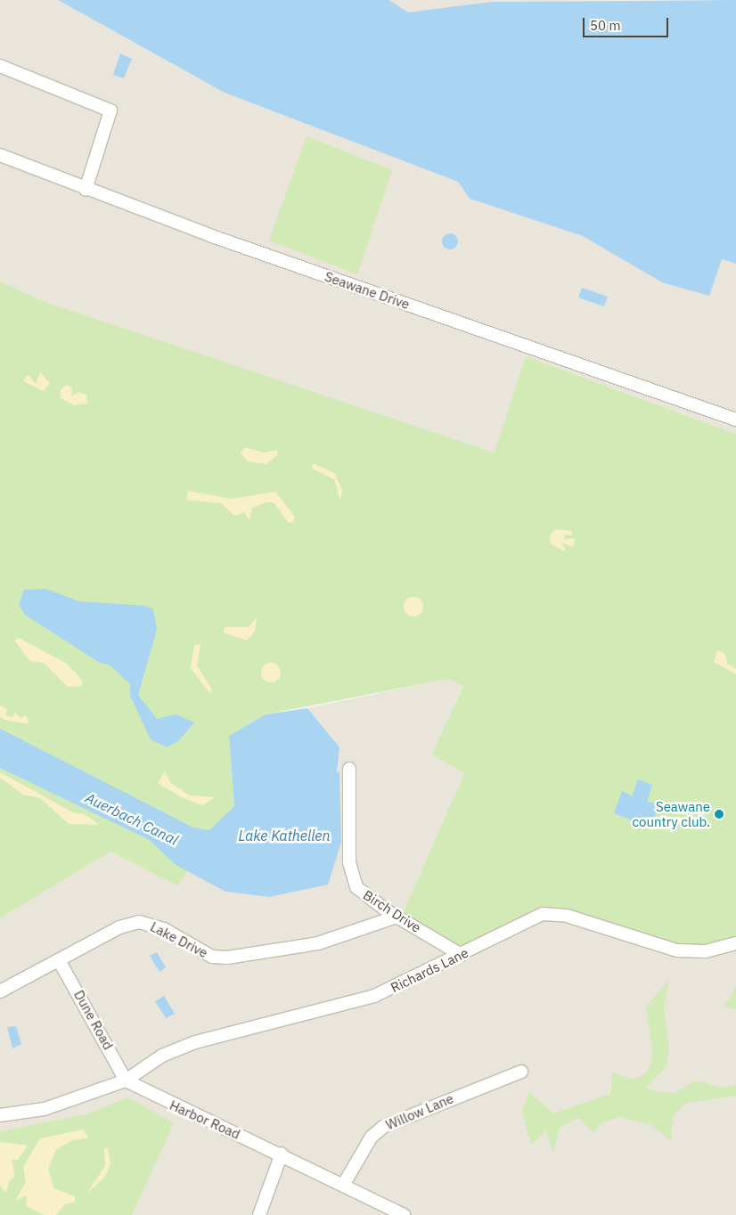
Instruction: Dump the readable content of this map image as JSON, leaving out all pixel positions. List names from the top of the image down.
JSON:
{
  "streets": {
    "street": [
      "Seawane Drive",
      "Birch Drive",
      "Lake Drive",
      "Richards Lane",
      "Dune Road",
      "Willow Lane",
      "Harbor Road"
    ]
  },
  "crossings": [
    ["Birch Drive", "Lake Drive"],
    ["Birch Drive", "Richards Lane"],
    ["Lake Drive", "Dune Road"],
    ["Richards Lane", "Dune Road"],
    ["Richards Lane", "Harbor Road"],
    ["Dune Road", "Harbor Road"],
    ["Willow Lane", "Harbor Road"]
  ],
  "water": ["Auerbach Canal", "Lake Kathellen"],
  "places": ["Seawane country club."],
  "scale_bar": "50 m"
}
